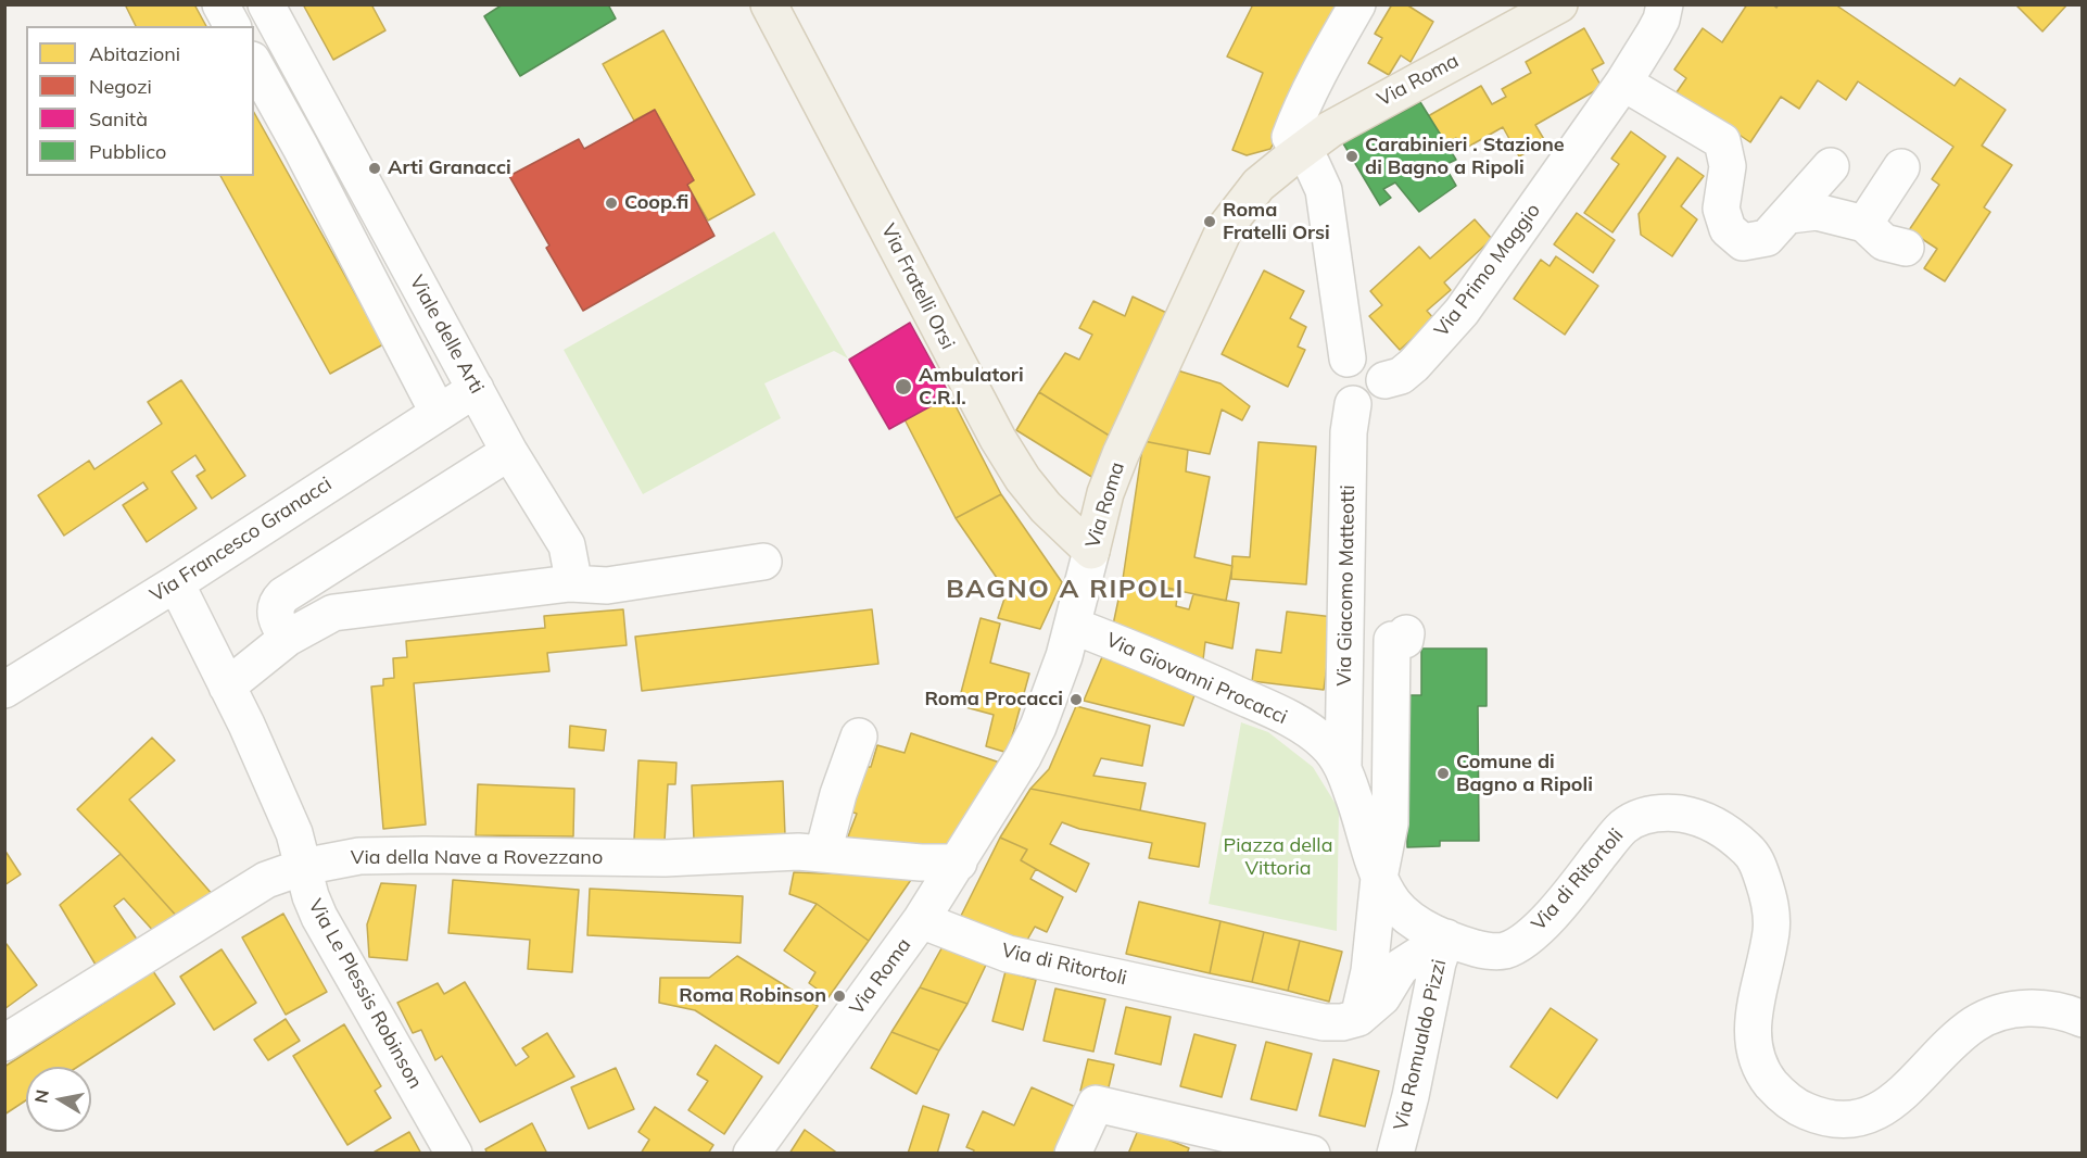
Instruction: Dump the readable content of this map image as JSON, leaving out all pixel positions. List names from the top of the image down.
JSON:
{
  "streets": {
    "main road": ["Via Roma", "Via Fratelli Orsi"],
    "street": [
      "Via Primo Maggio",
      "Viale delle Arti",
      "Via Francesco Granacci",
      "Via Giacomo Matteotti",
      "Via Giovanni Procacci",
      "Via della Nave a Rovezzano",
      "Via di Ritortoli",
      "Via Le Plessis Robinson",
      "Via Romualdo Pizzi"
    ]
  },
  "crossings": [
    ["Via Roma", "Via Fratelli Orsi"],
    ["Via Roma", "Via Giovanni Procacci"],
    ["Via Roma", "Via della Nave a Rovezzano"],
    ["Via Roma", "Via di Ritortoli"],
    ["Via Primo Maggio", "Via Giacomo Matteotti"],
    ["Viale delle Arti", "Via Francesco Granacci"],
    ["Via Francesco Granacci", "Via Le Plessis Robinson"],
    ["Via Giacomo Matteotti", "Via Giovanni Procacci"],
    ["Via della Nave a Rovezzano", "Via Le Plessis Robinson"],
    ["Via di Ritortoli", "Via Romualdo Pizzi"]
  ],
  "districts": ["BAGNO A RIPOLI"],
  "parks": ["Piazza della Vittoria"],
  "places": [
    "Carabinieri . Stazione di Bagno a Ripoli",
    "Arti Granacci",
    "Coop.fi",
    "Roma Fratelli Orsi",
    "Ambulatori C.R.I.",
    "Roma Procacci",
    "Comune di Bagno a Ripoli",
    "Roma Robinson"
  ],
  "legend": [
    "Abitazioni",
    "Negozi",
    "Sanità",
    "Pubblico"
  ],
  "north": "left"
}
